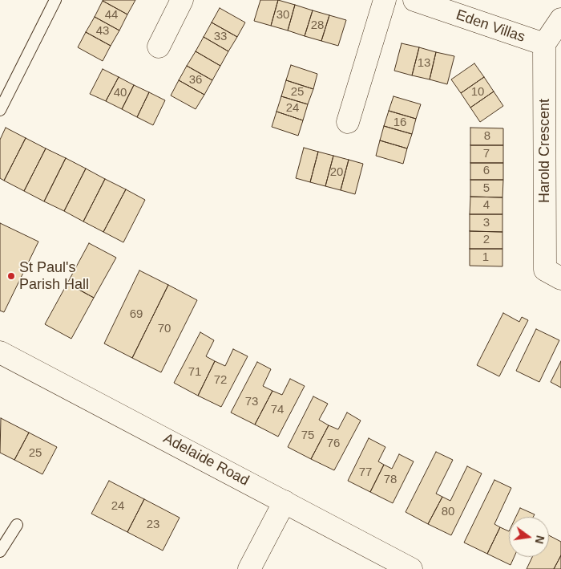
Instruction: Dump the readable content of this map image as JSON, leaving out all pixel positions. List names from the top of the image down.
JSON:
{
  "streets": {
    "street": ["Eden Villas", "Harold Crescent", "Adelaide Road"]
  },
  "crossings": [
    ["Eden Villas", "Harold Crescent"]
  ],
  "places": ["St Paul's Parish Hall"],
  "house_numbers": [
    "44",
    "30",
    "28",
    "43",
    "33",
    "13",
    "36",
    "25",
    "10",
    "40",
    "24",
    "16",
    "8",
    "7",
    "6",
    "20",
    "5",
    "4",
    "3",
    "2",
    "1",
    "69",
    "70",
    "71",
    "72",
    "73",
    "74",
    "75",
    "76",
    "25",
    "77",
    "78",
    "24",
    "80",
    "23"
  ],
  "north": "right"
}
